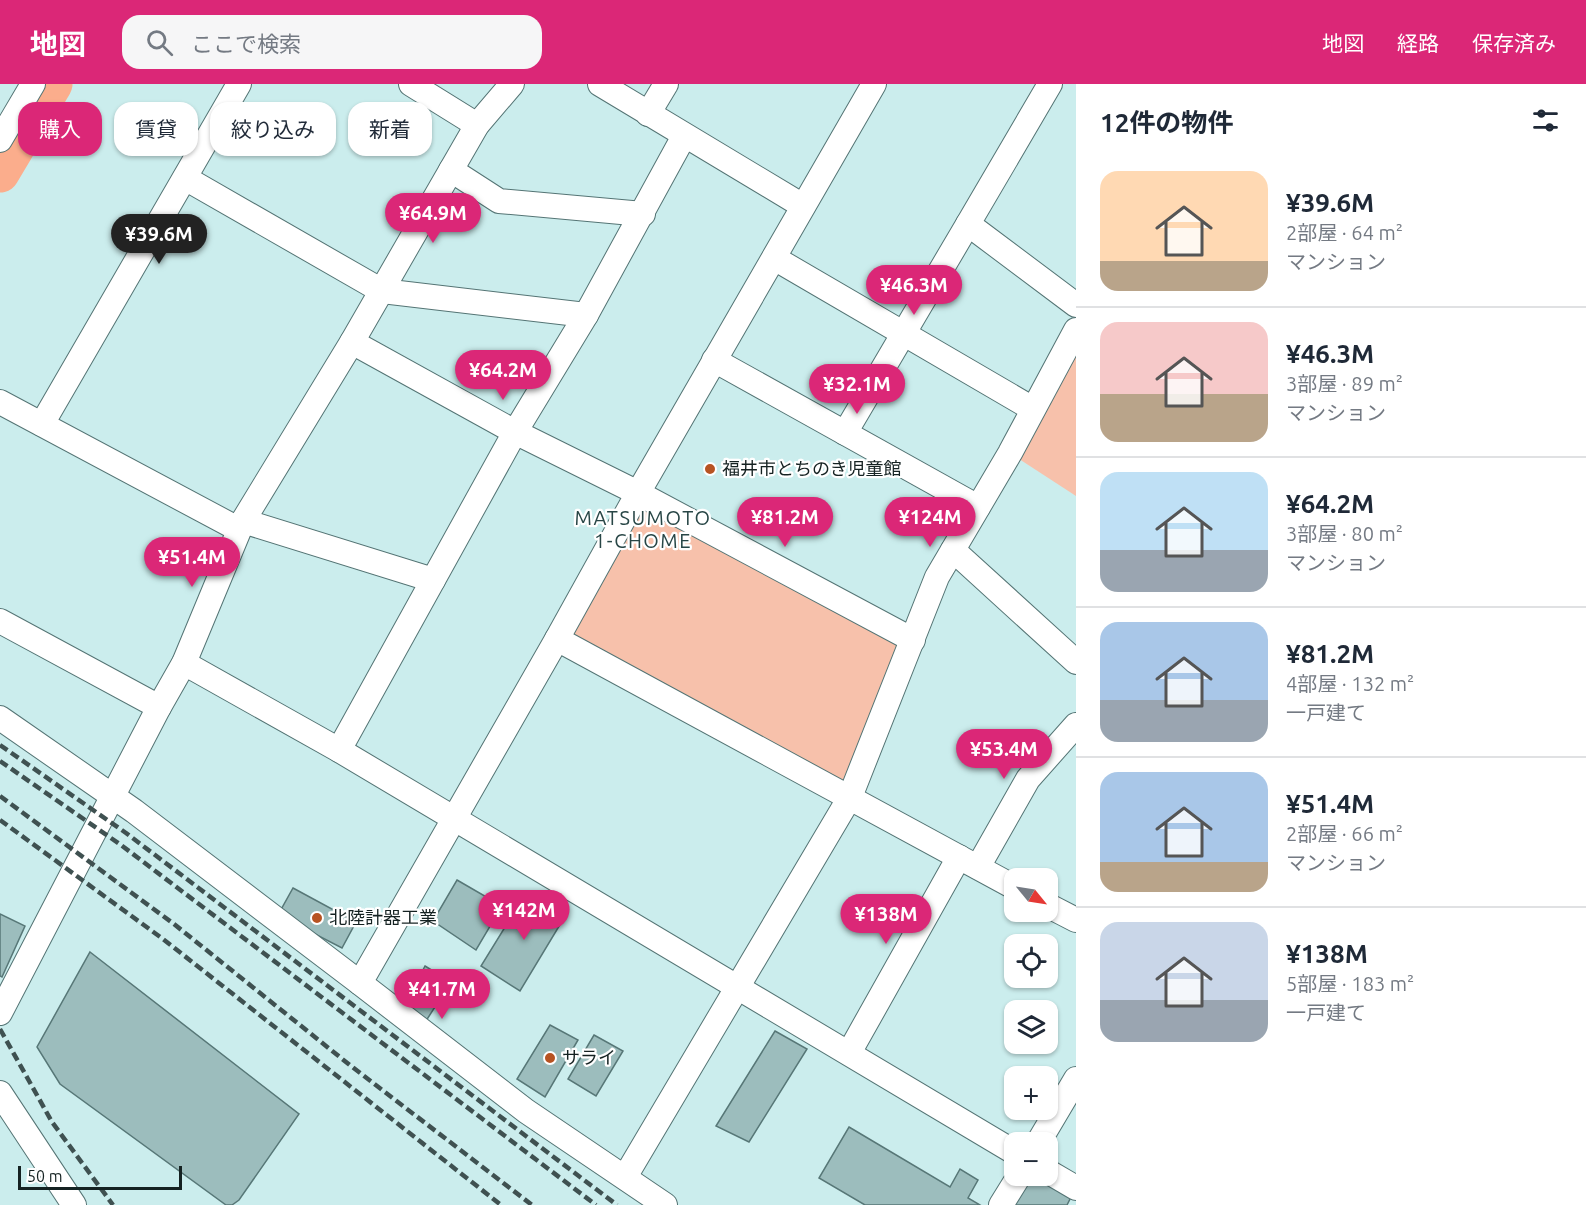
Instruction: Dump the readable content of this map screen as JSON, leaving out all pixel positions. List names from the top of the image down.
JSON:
{
  "districts": ["MATSUMOTO 1-CHOME"],
  "places": ["福井市とちのき児童館", "北陸計器工業", "サライ"],
  "scale_bar": "50 m",
  "north": "bottom right",
  "page": {
    "header": "地図",
    "search": "ここで検索",
    "nav": ["地図", "経路", "保存済み"],
    "heading": "12件の物件",
    "chip": [
      "購入",
      "賃貸",
      "絞り込み",
      "新着"
    ],
    "list": [
      {
        "name": "¥39.6M",
        "note": "2部屋 · 64 m² · マンション"
      },
      {
        "name": "¥46.3M",
        "note": "3部屋 · 89 m² · マンション"
      },
      {
        "name": "¥64.2M",
        "note": "3部屋 · 80 m² · マンション"
      },
      {
        "name": "¥81.2M",
        "note": "4部屋 · 132 m² · 一戸建て"
      },
      {
        "name": "¥51.4M",
        "note": "2部屋 · 66 m² · マンション"
      },
      {
        "name": "¥138M",
        "note": "5部屋 · 183 m² · 一戸建て"
      }
    ],
    "price": [
      "¥64.9M",
      "¥39.6M",
      "¥46.3M",
      "¥64.2M",
      "¥32.1M",
      "¥81.2M",
      "¥124M",
      "¥51.4M",
      "¥53.4M",
      "¥142M",
      "¥138M",
      "¥41.7M"
    ],
    "map_buttons": ["+", "−"],
    "scale": "50 m"
  }
}
